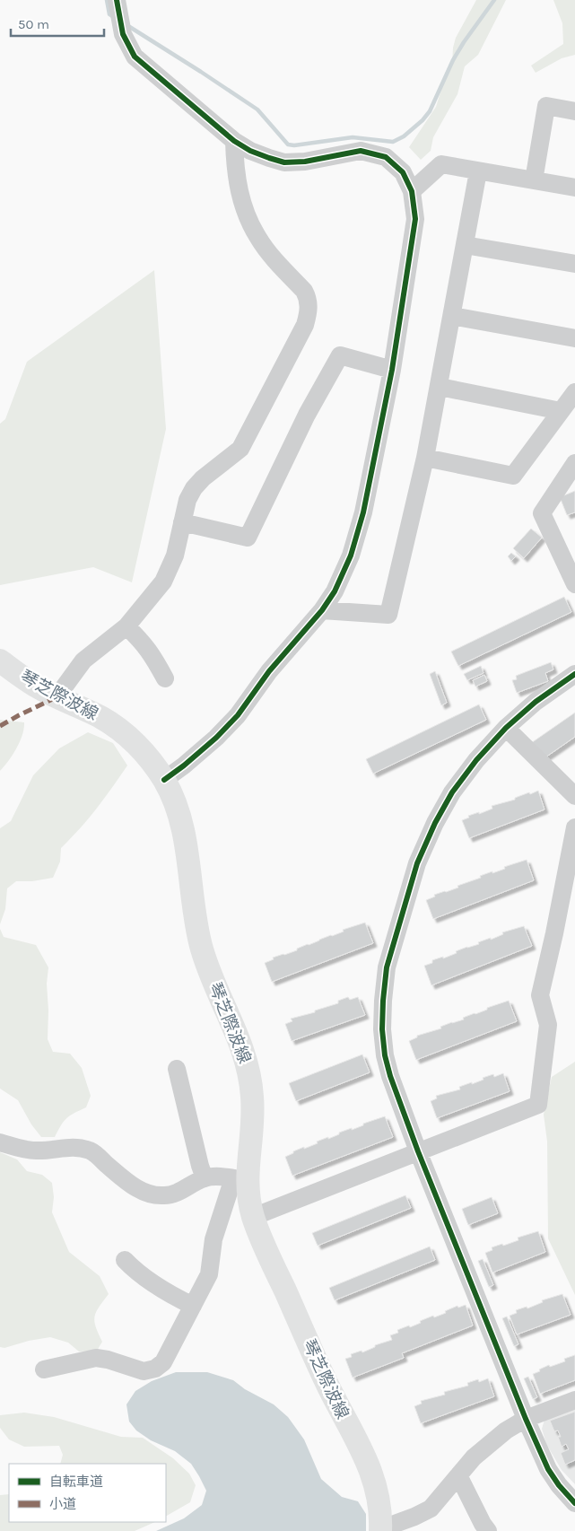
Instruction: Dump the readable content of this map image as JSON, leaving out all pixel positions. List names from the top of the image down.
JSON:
{
  "streets": {
    "main road": ["琴芝際波線"]
  },
  "legend": ["自転車道", "小道"],
  "scale_bar": "50 m"
}
